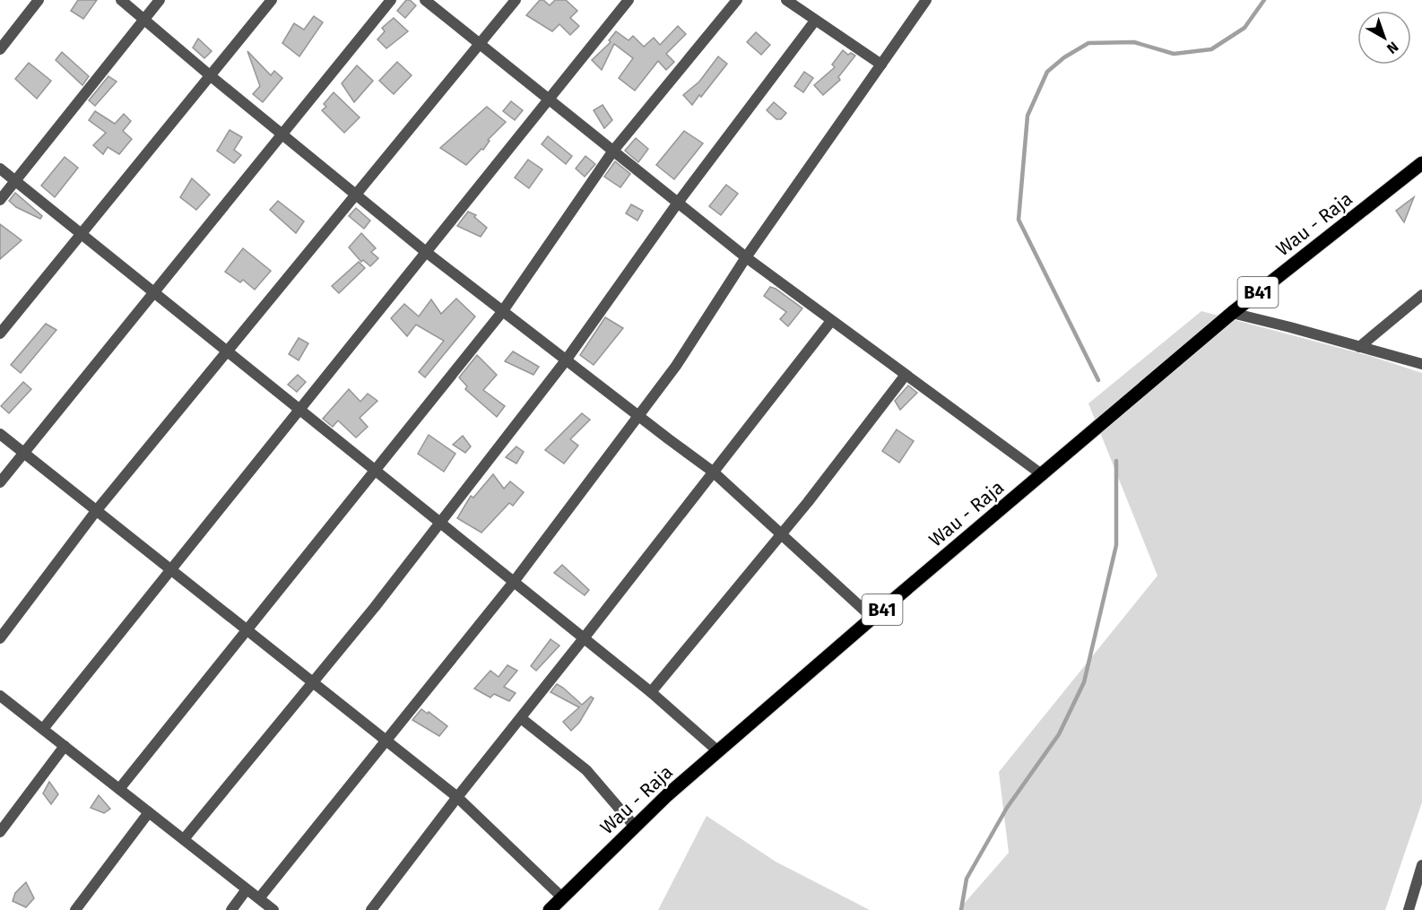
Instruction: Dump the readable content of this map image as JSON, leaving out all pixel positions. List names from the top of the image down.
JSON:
{
  "streets": {
    "main road": ["Wau - Raja", "B41"]
  },
  "north": "bottom right"
}
